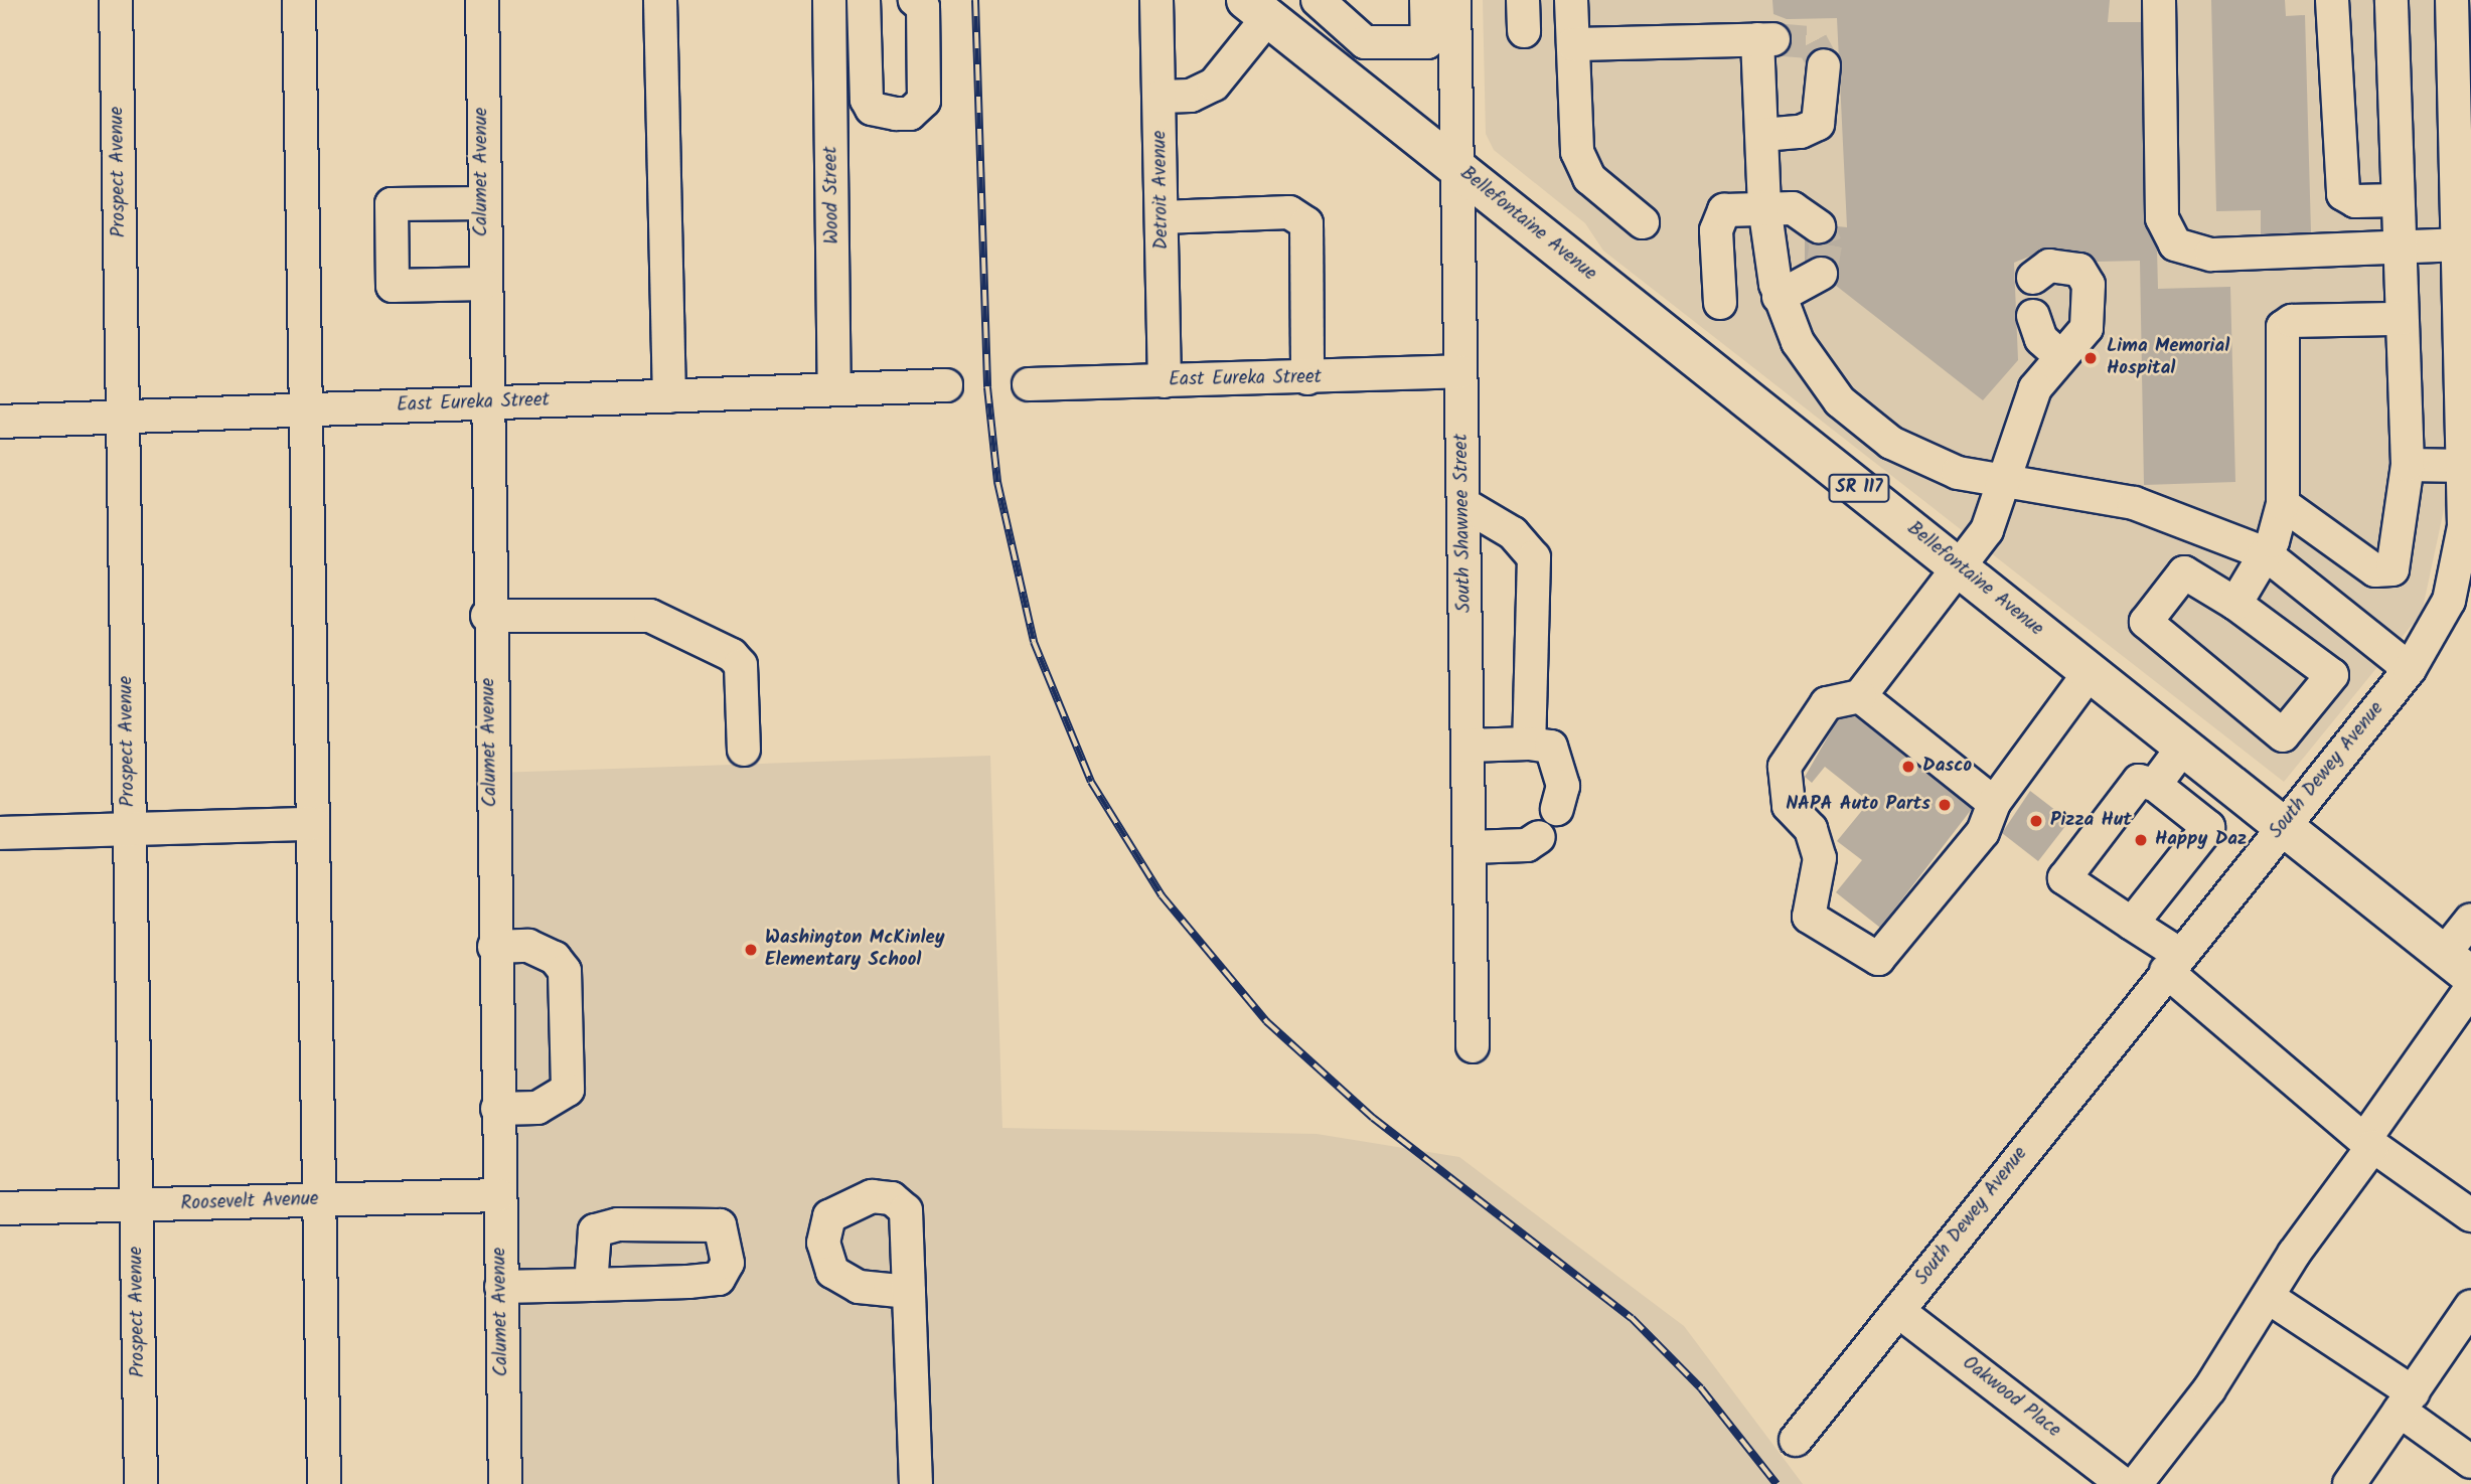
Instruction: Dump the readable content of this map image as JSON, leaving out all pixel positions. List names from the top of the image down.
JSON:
{
  "streets": {
    "main road": ["Bellefontaine Avenue", "SR 117"],
    "street": [
      "Prospect Avenue",
      "Calumet Avenue",
      "Detroit Avenue",
      "Wood Street",
      "East Eureka Street",
      "South Shawnee Street",
      "South Dewey Avenue",
      "Roosevelt Avenue",
      "Oakwood Place"
    ]
  },
  "crossings": [
    ["Prospect Avenue", "East Eureka Street"],
    ["Prospect Avenue", "Roosevelt Avenue"],
    ["Calumet Avenue", "East Eureka Street"],
    ["Calumet Avenue", "Roosevelt Avenue"],
    ["Detroit Avenue", "East Eureka Street"],
    ["Wood Street", "East Eureka Street"],
    ["Bellefontaine Avenue", "South Shawnee Street"],
    ["Bellefontaine Avenue", "South Dewey Avenue"],
    ["East Eureka Street", "South Shawnee Street"],
    ["South Dewey Avenue", "Oakwood Place"]
  ],
  "places": [
    "Lima Memorial Hospital",
    "Dasco",
    "NAPA Auto Parts",
    "Pizza Hut",
    "Happy Daz",
    "Washington McKinley Elementary School"
  ]
}
